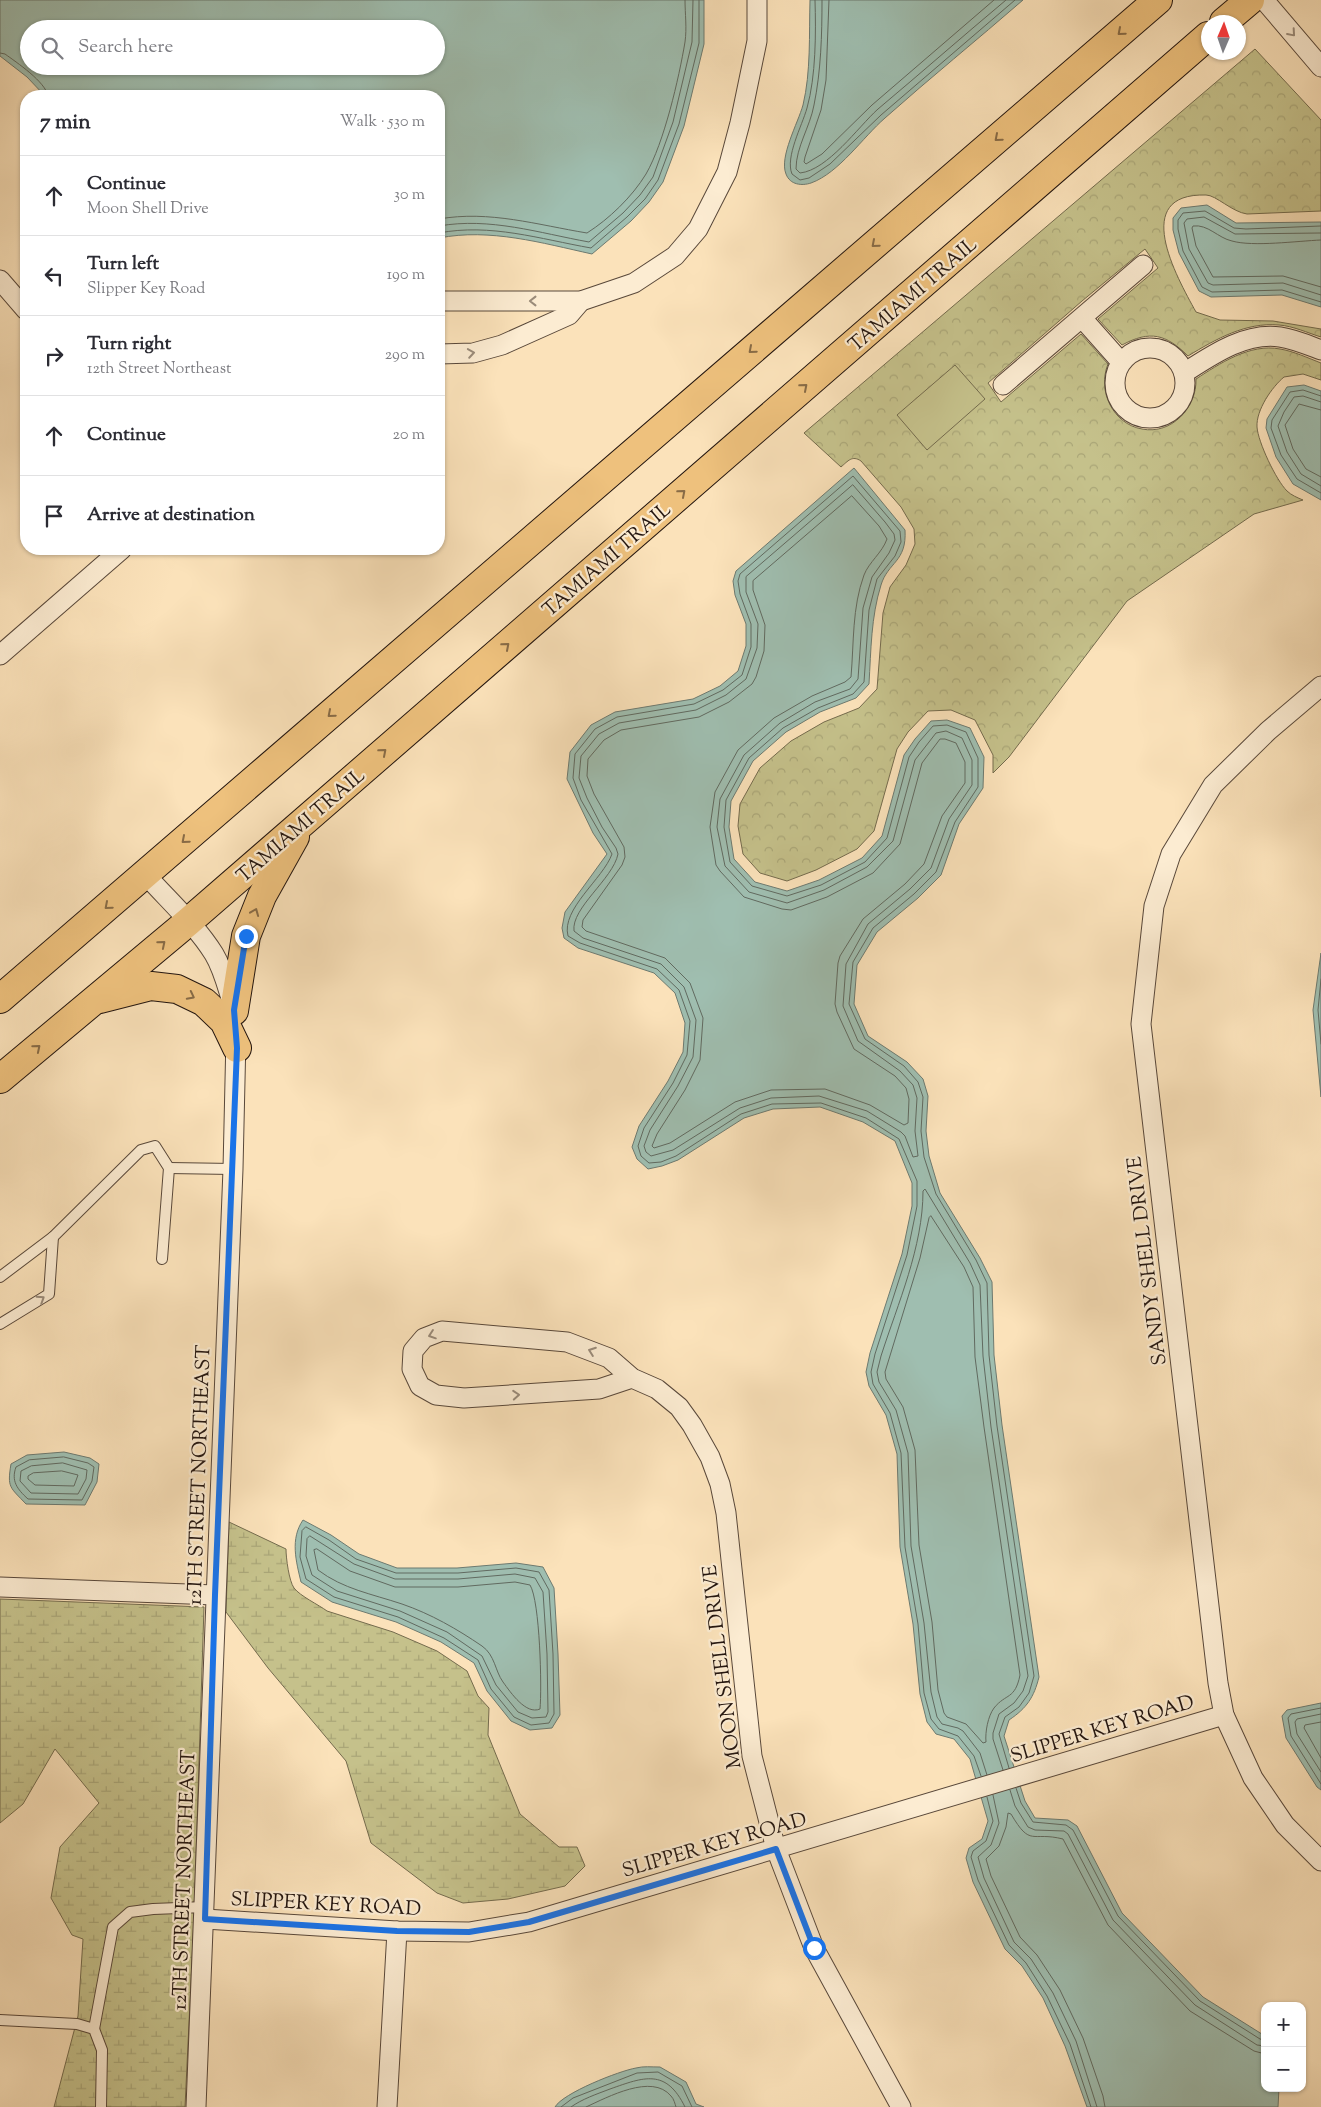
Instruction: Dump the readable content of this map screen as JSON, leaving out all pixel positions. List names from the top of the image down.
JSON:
{
  "streets": {
    "main road": ["TAMIAMI TRAIL"],
    "street": [
      "SANDY SHELL DRIVE",
      "12TH STREET NORTHEAST",
      "MOON SHELL DRIVE",
      "SLIPPER KEY ROAD"
    ]
  },
  "crossings": [
    ["TAMIAMI TRAIL", "12TH STREET NORTHEAST"],
    ["SANDY SHELL DRIVE", "SLIPPER KEY ROAD"],
    ["12TH STREET NORTHEAST", "SLIPPER KEY ROAD"],
    ["MOON SHELL DRIVE", "SLIPPER KEY ROAD"]
  ],
  "north": "top",
  "page": {
    "search": "Search here",
    "heading": ["7 min", "Walk · 530 m"],
    "list": [
      ["Continue", "Moon Shell Drive", "30 m"],
      ["Turn left", "Slipper Key Road", "190 m"],
      ["Turn right", "12th Street Northeast", "290 m"],
      ["Continue", "20 m"],
      "Arrive at destination"
    ],
    "map_buttons": ["+", "−"]
  }
}
